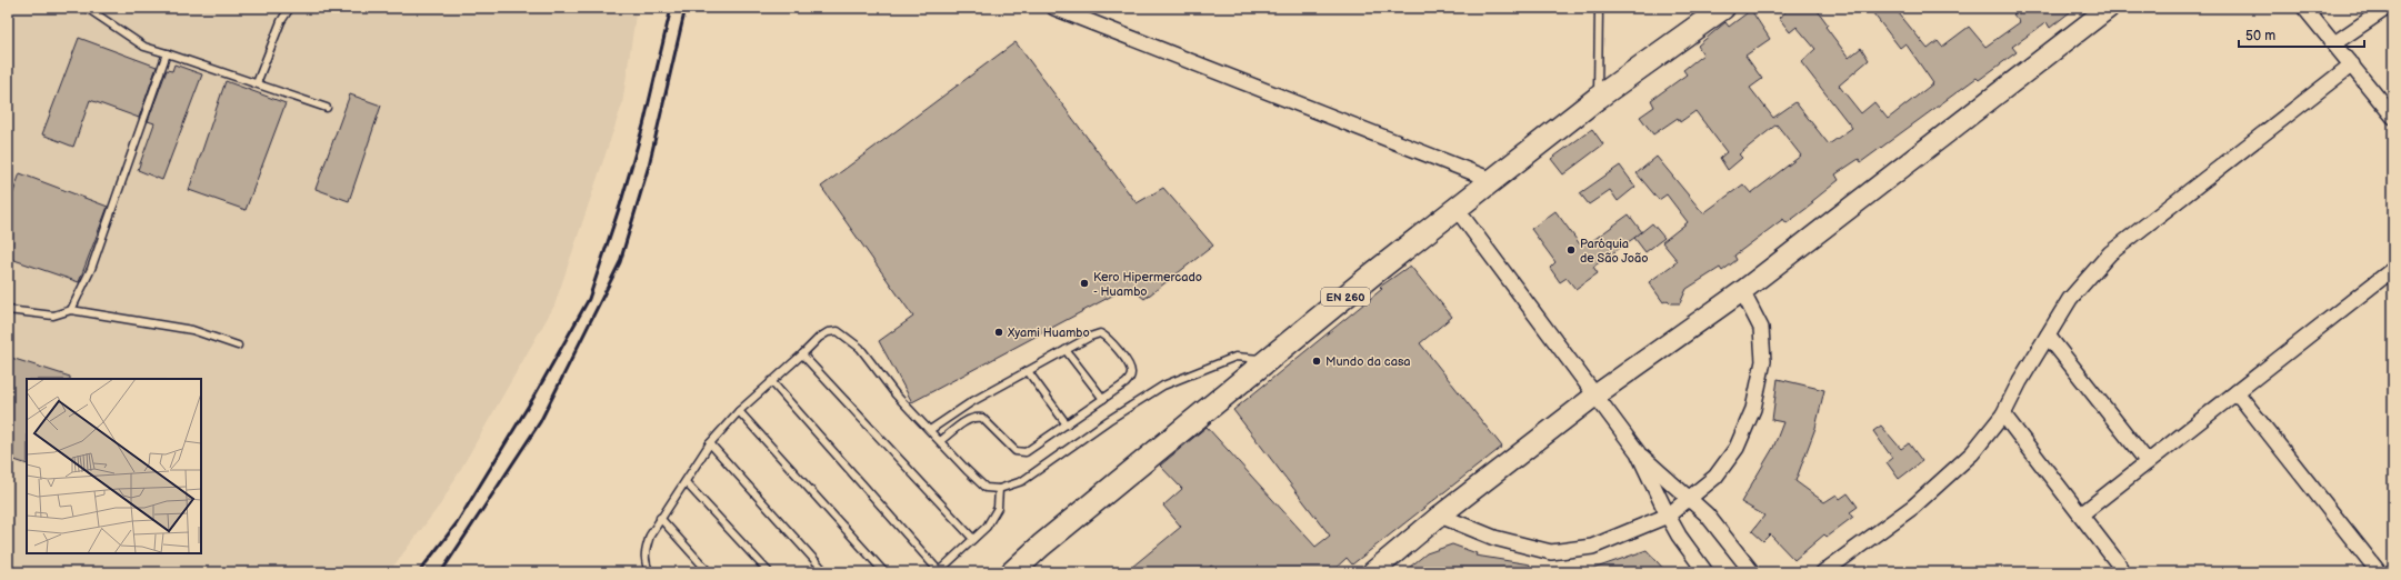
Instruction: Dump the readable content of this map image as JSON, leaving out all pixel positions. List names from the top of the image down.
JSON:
{
  "streets": {
    "main road": ["EN 260"]
  },
  "places": [
    "Paróquia de São João",
    "Kero Hipermercado - Huambo",
    "Xyami Huambo",
    "Mundo da casa"
  ],
  "scale_bar": "50 m"
}
